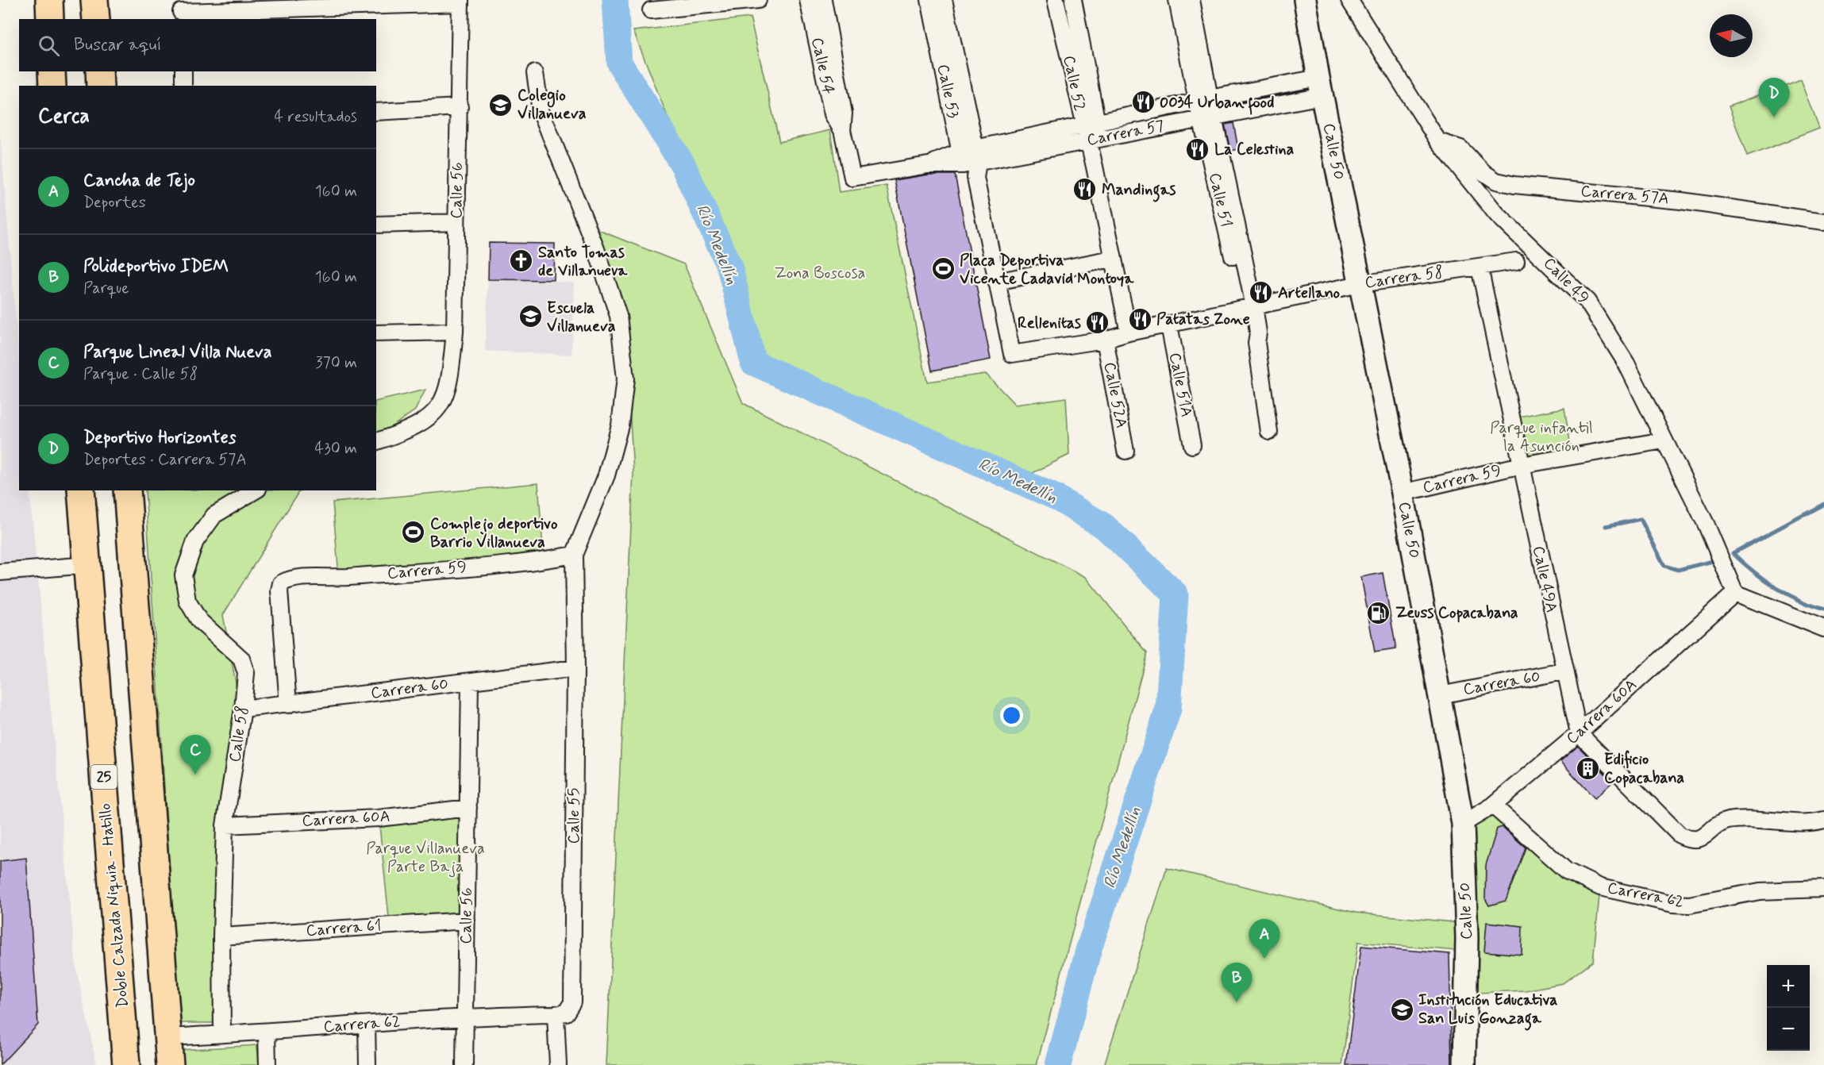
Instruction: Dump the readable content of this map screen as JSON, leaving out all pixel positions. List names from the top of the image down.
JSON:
{
  "streets": {
    "highway": ["25", "Doble Calzada Niquia - Hatillo"],
    "main road": ["Calle 50"],
    "street": [
      "Calle 54",
      "Calle 52",
      "Calle 53",
      "Carrera 57",
      "Calle 56",
      "Carrera 57A",
      "Calle 51",
      "Carrera 58",
      "Calle 49",
      "Calle 51A",
      "Calle 52A",
      "Carrera 59",
      "Calle 49A",
      "Carrera 60",
      "Carrera 60A",
      "Calle 58",
      "Calle 55",
      "Carrera 62",
      "Carrera 61"
    ]
  },
  "crossings": [
    ["Calle 54", "Carrera 57"],
    ["Calle 52", "Carrera 57"],
    ["Calle 52", "Carrera 58"],
    ["Calle 53", "Carrera 57"],
    ["Carrera 57", "Calle 50"],
    ["Carrera 57", "Calle 51"],
    ["Calle 50", "Carrera 58"],
    ["Calle 50", "Carrera 59"],
    ["Calle 50", "Carrera 60"],
    ["Calle 50", "Carrera 60A"],
    ["Calle 56", "Carrera 60"],
    ["Calle 56", "Carrera 60A"],
    ["Calle 56", "Carrera 62"],
    ["Calle 56", "Carrera 61"],
    ["Carrera 57A", "Calle 49"],
    ["Calle 51", "Carrera 58"],
    ["Carrera 58", "Calle 51A"],
    ["Carrera 58", "Calle 52A"],
    ["Carrera 58", "Calle 49A"],
    ["Calle 49", "Carrera 59"],
    ["Calle 49", "Carrera 60A"],
    ["Carrera 59", "Calle 49A"],
    ["Carrera 59", "Carrera 60"],
    ["Carrera 59", "Calle 55"],
    ["Calle 49A", "Carrera 60"],
    ["Calle 49A", "Carrera 60A"],
    ["Carrera 60", "Calle 58"],
    ["Carrera 60", "Calle 55"],
    ["Carrera 60A", "Calle 58"],
    ["Carrera 60A", "Carrera 62"],
    ["Calle 58", "Carrera 62"],
    ["Calle 58", "Carrera 61"],
    ["Calle 55", "Carrera 62"]
  ],
  "water": ["Río Medellín"],
  "parks": ["Zona Boscosa", "Parque infantil la Asunción", "Parque Villanueva Parte Baja"],
  "places": {
    "restaurant": [
      "0034 Urban food",
      "La Celestina",
      "Mandingas",
      "Artellano",
      "Patatas Zone",
      "Rellenitas"
    ],
    "school or university": ["Colegio Villanueva", "Escuela Villanueva", "Institución Educativa San Luis Gonzaga"],
    "church": ["Santo Tomas de Villanueva"],
    "sports": ["Placa Deportiva Vicente Cadavid Montoya", "Complejo deportivo Barrio Villanueva"],
    "fuel station": ["Zeuss Copacabana"],
    "building": ["Edificio Copacabana"]
  },
  "north": "left",
  "page": {
    "search": "Buscar aquí",
    "pins": [
      "D",
      "C",
      "A",
      "B"
    ],
    "heading": ["Cerca", "4 resultados"],
    "list": [
      {
        "mark": "A",
        "name": "Cancha de Tejo",
        "note": "Deportes",
        "value": "160 m"
      },
      {
        "mark": "B",
        "name": "Polideportivo IDEM",
        "note": "Parque",
        "value": "160 m"
      },
      {
        "mark": "C",
        "name": "Parque Lineal Villa Nueva",
        "note": "Parque · Calle 58",
        "value": "370 m"
      },
      {
        "mark": "D",
        "name": "Deportivo Horizontes",
        "note": "Deportes · Carrera 57A",
        "value": "430 m"
      }
    ],
    "map_buttons": ["+", "−"]
  }
}
